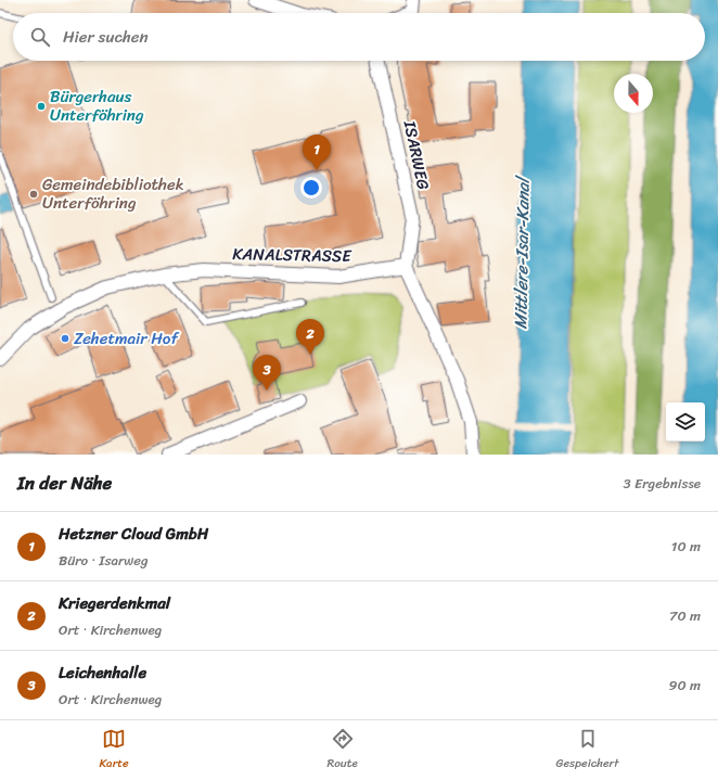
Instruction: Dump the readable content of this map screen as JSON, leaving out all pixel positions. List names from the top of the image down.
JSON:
{
  "streets": {
    "street": ["ISARWEG", "KANALSTRASSE"]
  },
  "crossings": [
    ["ISARWEG", "KANALSTRASSE"]
  ],
  "water": ["Mittlere-Isar-Kanal"],
  "places": ["Bürgerhaus Unterföhring", "Gemeindebibliothek Unterföhring", "Zehetmair Hof"],
  "north": "bottom",
  "page": {
    "search": "Hier suchen",
    "pins": ["1", "2", "3"],
    "heading": ["In der Nähe", "3 Ergebnisse"],
    "list": [
      {
        "mark": "1",
        "name": "Hetzner Cloud GmbH",
        "note": "Büro · Isarweg",
        "value": "10 m"
      },
      {
        "mark": "2",
        "name": "Kriegerdenkmal",
        "note": "Ort · Kirchenweg",
        "value": "70 m"
      },
      {
        "mark": "3",
        "name": "Leichenhalle",
        "note": "Ort · Kirchenweg",
        "value": "90 m"
      }
    ],
    "nav": ["Karte", "Route", "Gespeichert"]
  }
}
